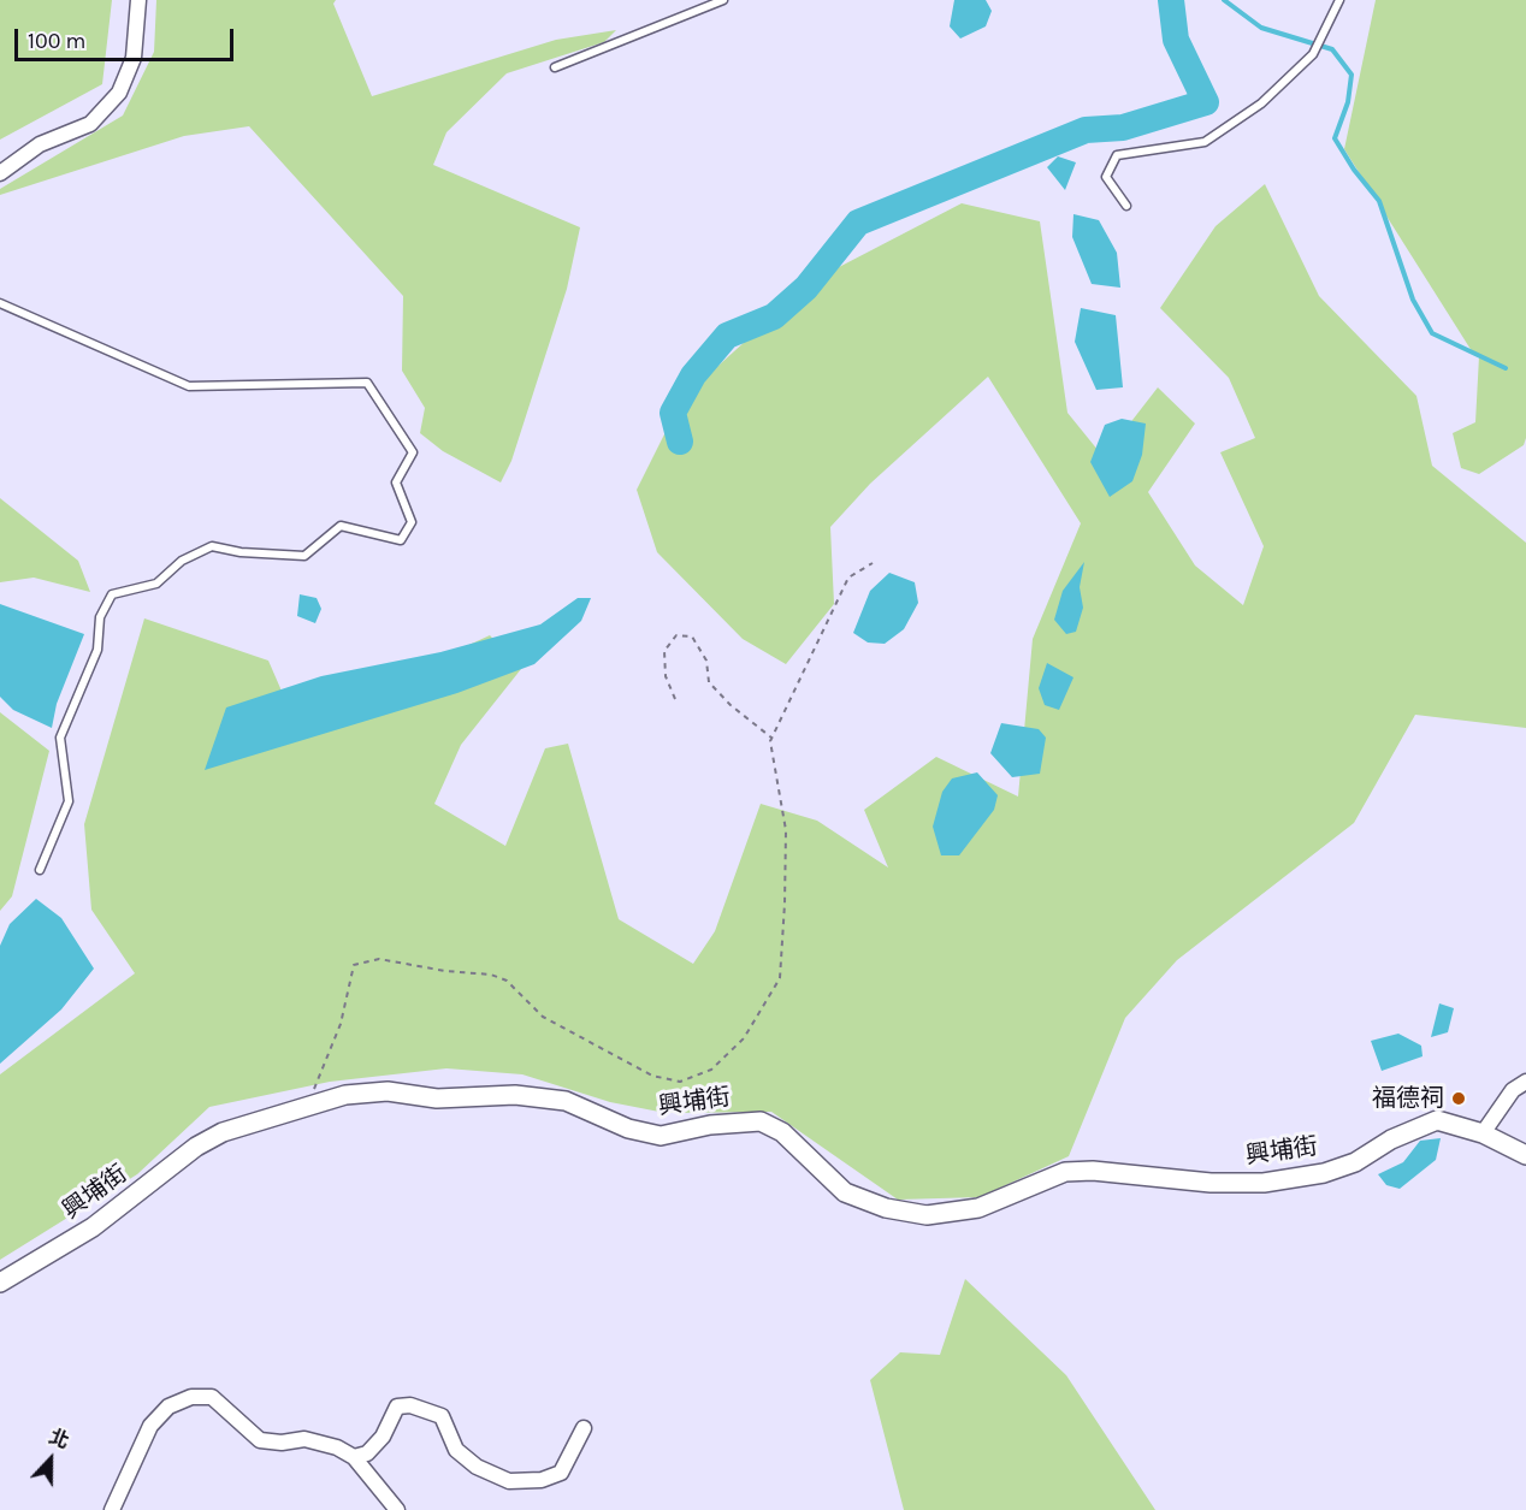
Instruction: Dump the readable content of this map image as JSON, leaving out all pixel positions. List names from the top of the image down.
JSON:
{
  "streets": {
    "street": ["興埔街"]
  },
  "places": ["福德祠"],
  "scale_bar": "100 m",
  "north": "top"
}
